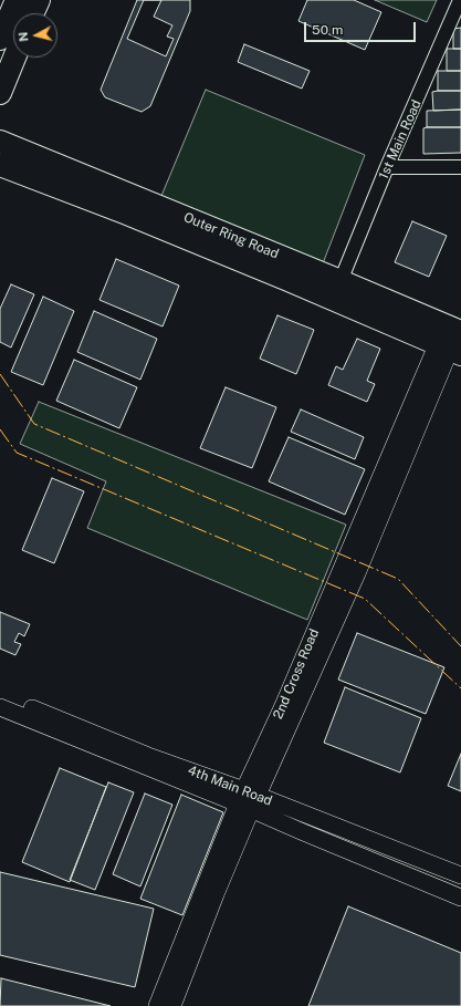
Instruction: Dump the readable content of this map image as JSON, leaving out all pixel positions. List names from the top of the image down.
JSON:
{
  "streets": {
    "highway": ["Outer Ring Road"],
    "street": ["1st Main Road", "2nd Cross Road", "4th Main Road"]
  },
  "crossings": [
    ["1st Main Road", "Outer Ring Road"],
    ["Outer Ring Road", "2nd Cross Road"],
    ["2nd Cross Road", "4th Main Road"]
  ],
  "scale_bar": "50 m",
  "north": "left"
}
